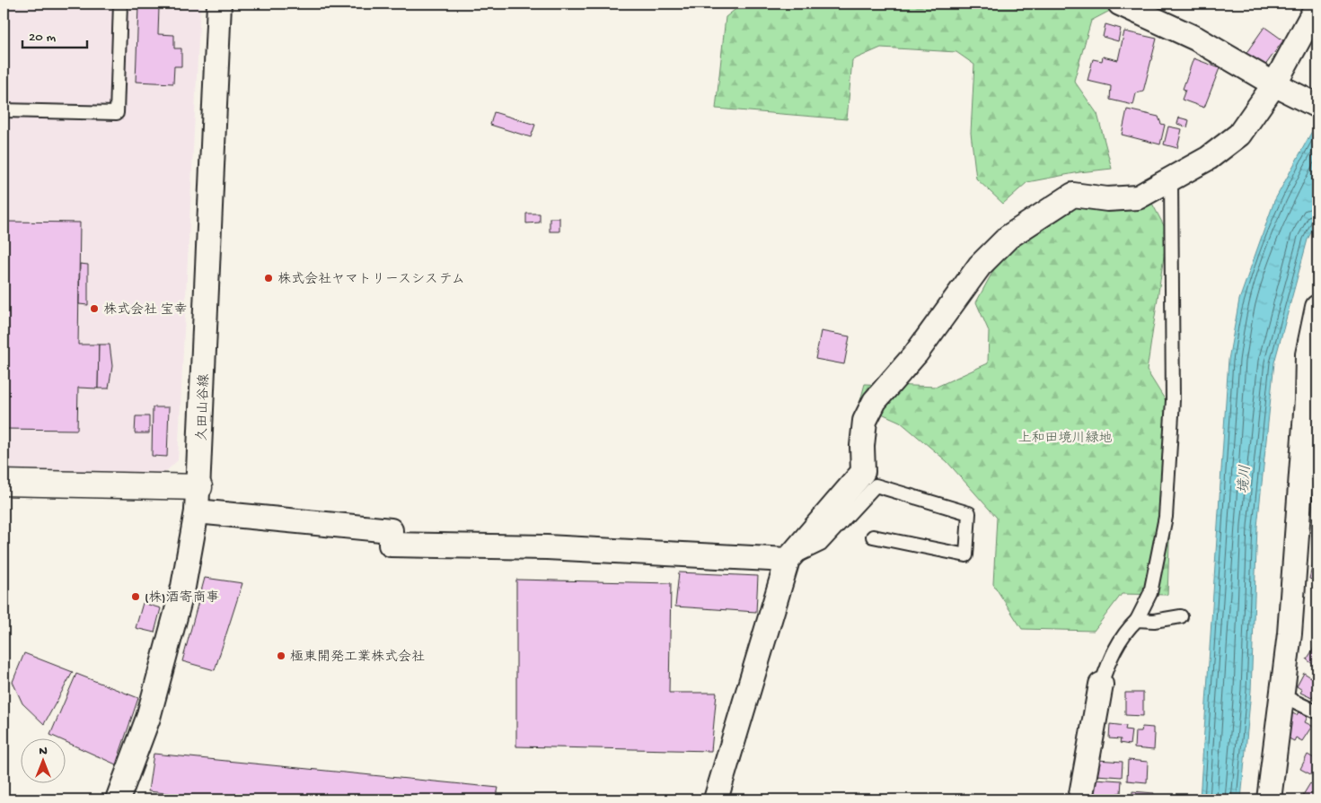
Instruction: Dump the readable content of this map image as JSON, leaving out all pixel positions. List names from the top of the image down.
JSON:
{
  "streets": {
    "street": ["久田山谷線"]
  },
  "water": ["境川"],
  "parks": ["上和田境川緑地"],
  "places": [
    "株式会社ヤマトリースシステム",
    "株式会社 宝幸",
    "(株)酒寄商事",
    "極東開発工業株式会社"
  ],
  "scale_bar": "20 m",
  "north": "top"
}
